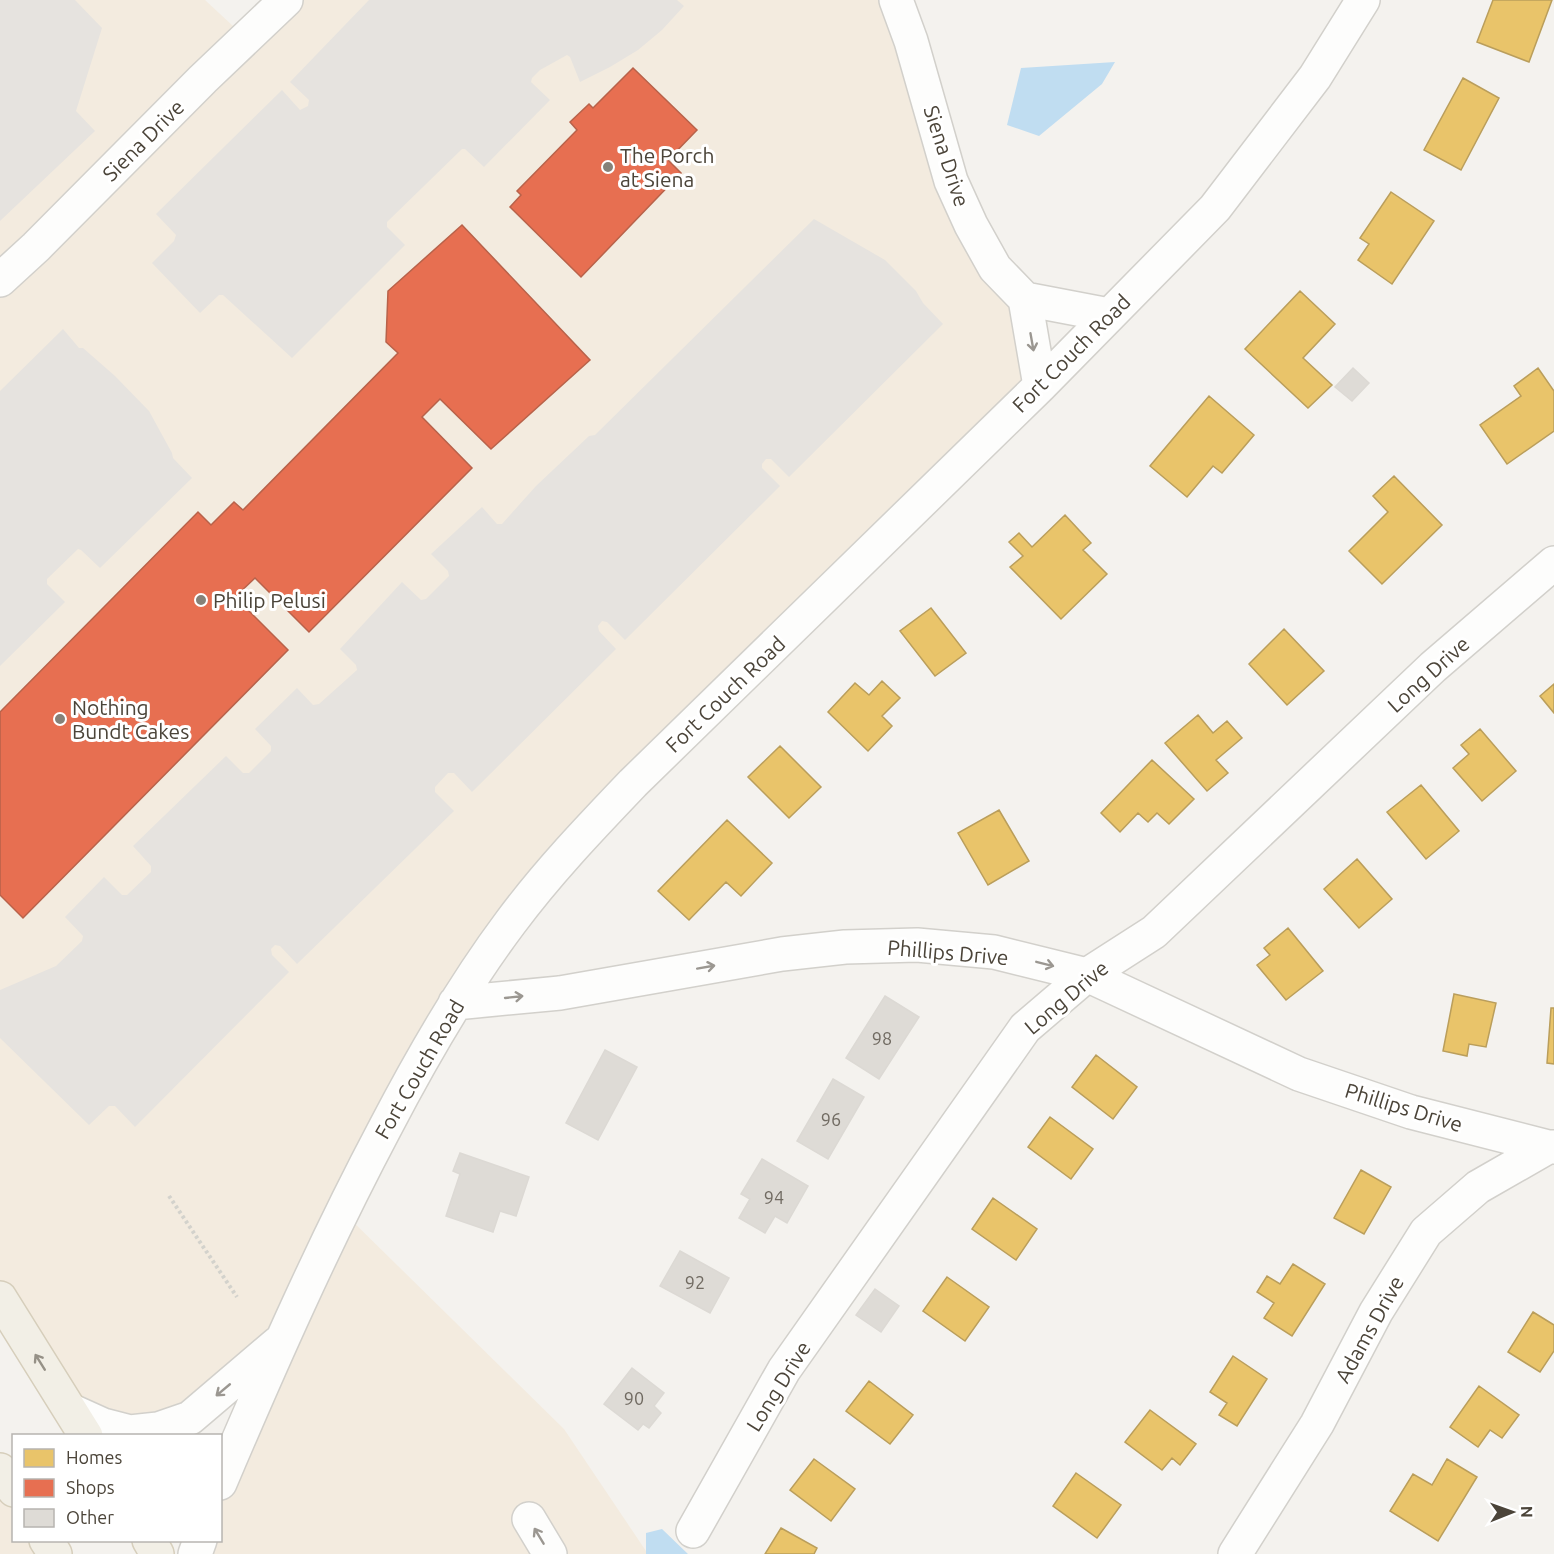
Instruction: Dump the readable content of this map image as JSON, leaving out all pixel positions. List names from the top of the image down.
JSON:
{
  "streets": {
    "street": [
      "Siena Drive",
      "Fort Couch Road",
      "Long Drive",
      "Phillips Drive",
      "Adams Drive"
    ]
  },
  "crossings": [
    ["Fort Couch Road", "Phillips Drive"],
    ["Long Drive", "Phillips Drive"],
    ["Phillips Drive", "Adams Drive"]
  ],
  "one_way": ["Phillips Drive"],
  "places": ["The Porch at Siena", "Philip Pelusi", "Nothing Bundt Cakes"],
  "house_numbers": [
    "98",
    "96",
    "94",
    "92",
    "90"
  ],
  "legend": ["Homes", "Shops", "Other"],
  "north": "right"
}
